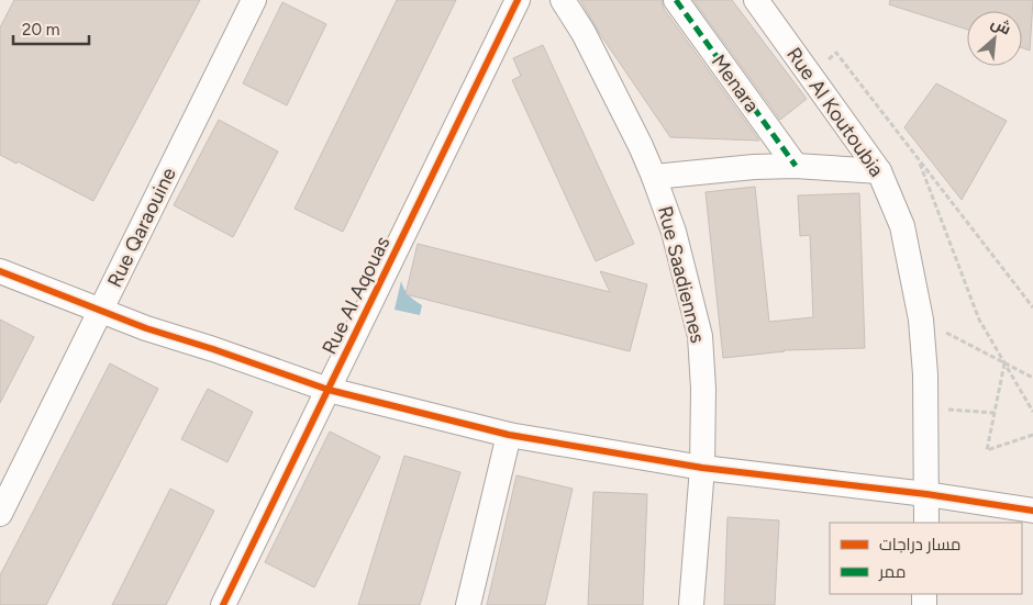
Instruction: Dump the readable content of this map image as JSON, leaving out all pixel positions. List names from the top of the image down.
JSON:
{
  "streets": {
    "street": [
      "Menara",
      "Rue Al Koutoubia",
      "Rue Qaraouine",
      "Rue Saadiennes",
      "Rue Al Aqouas"
    ]
  },
  "legend": ["مسار دراجات", "ممر"],
  "scale_bar": "20 m",
  "north": "top right"
}
